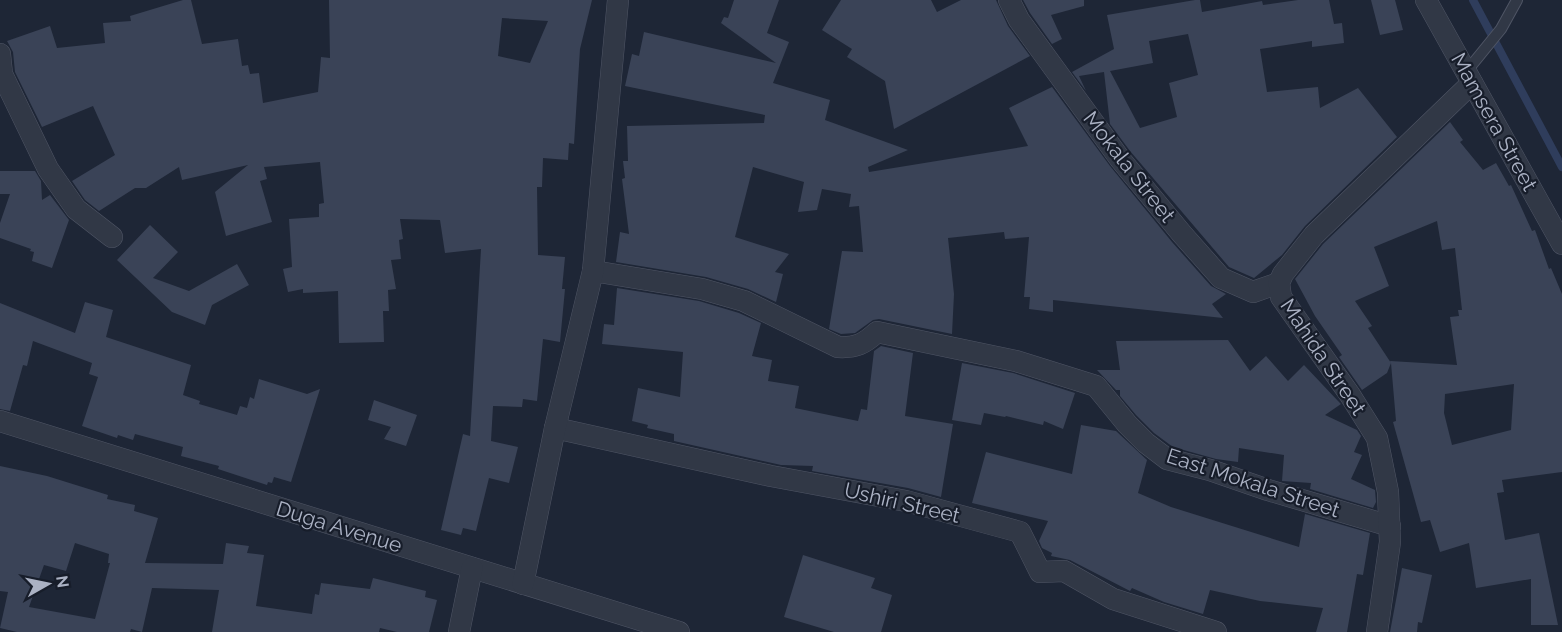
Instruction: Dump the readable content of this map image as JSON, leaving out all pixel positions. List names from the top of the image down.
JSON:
{
  "streets": {
    "street": [
      "Mamsera Street",
      "Mokala Street",
      "Mahida Street",
      "East Mokala Street",
      "Ushiri Street",
      "Duga Avenue"
    ]
  },
  "crossings": [
    ["Mamsera Street", "Mahida Street"],
    ["Mokala Street", "Mahida Street"],
    ["Mahida Street", "East Mokala Street"]
  ],
  "north": "right"
}
